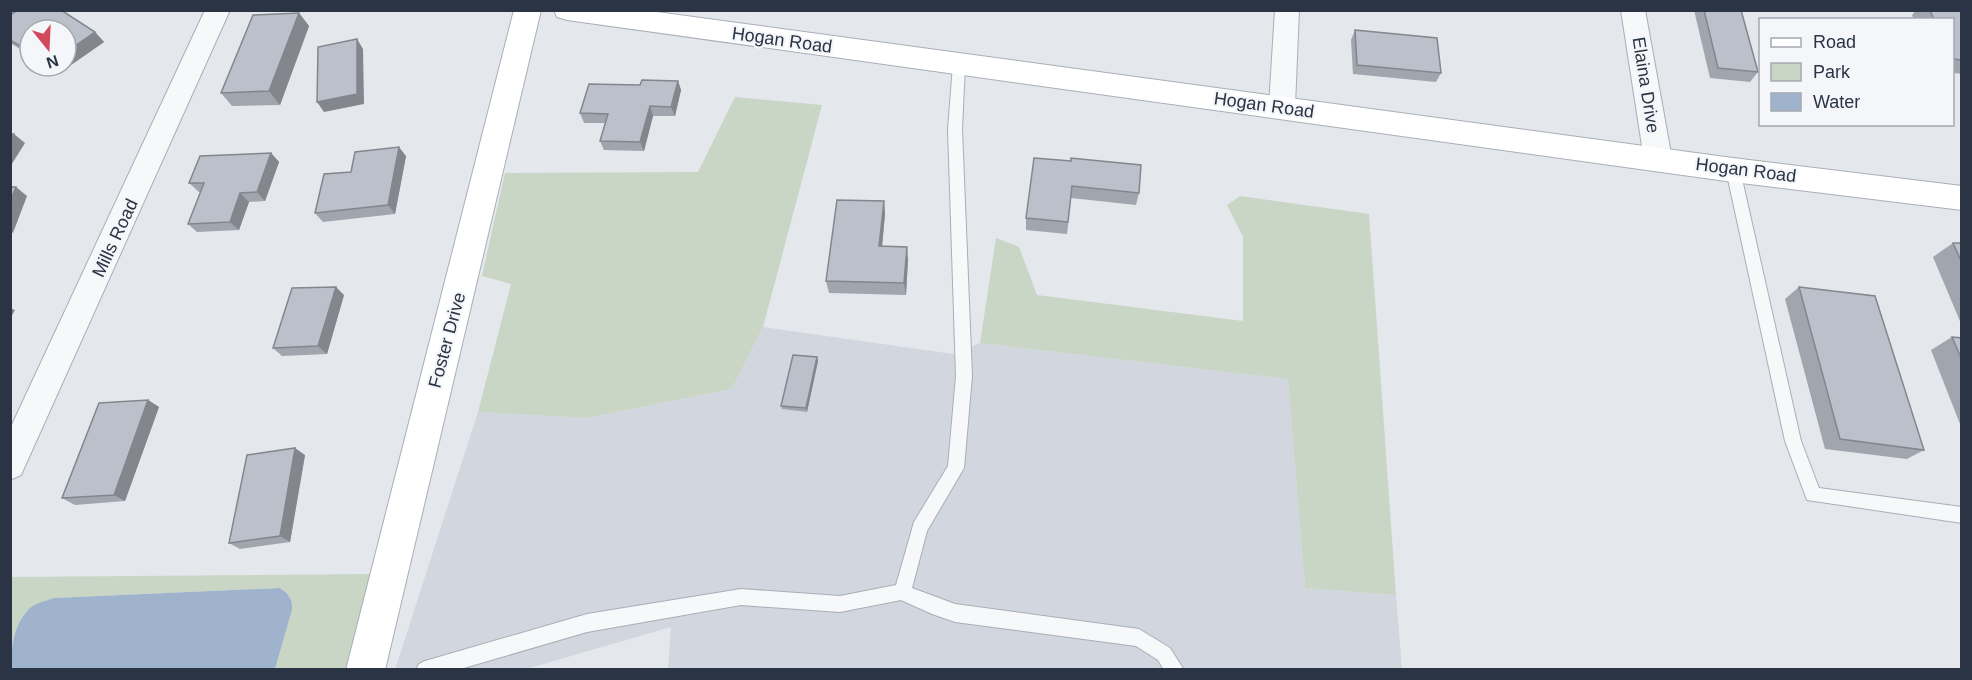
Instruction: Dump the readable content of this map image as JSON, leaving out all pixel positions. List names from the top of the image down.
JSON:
{
  "streets": {
    "main road": ["Hogan Road", "Foster Drive"],
    "street": ["Elaina Drive", "Mills Road"]
  },
  "crossings": [
    ["Hogan Road", "Elaina Drive"]
  ],
  "legend": ["Road", "Park", "Water"],
  "north": "bottom"
}
